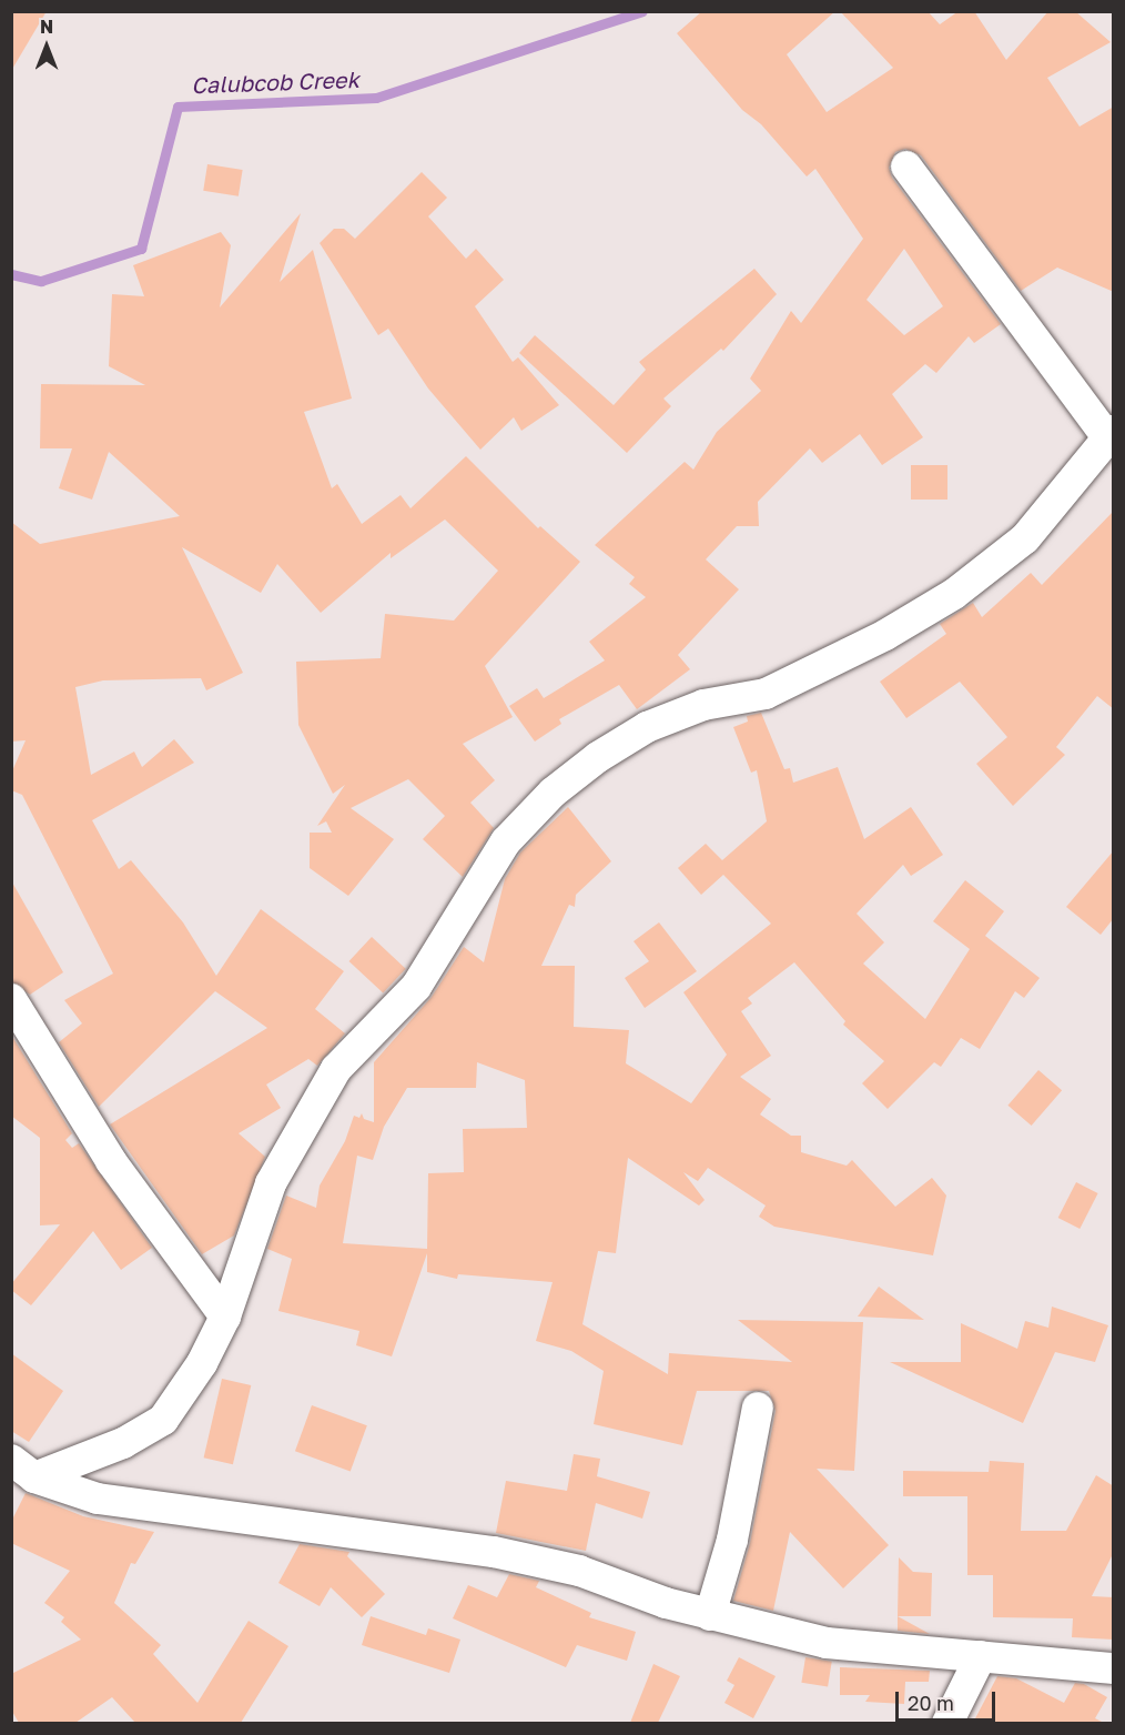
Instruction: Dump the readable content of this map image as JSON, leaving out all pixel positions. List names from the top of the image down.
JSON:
{
  "water": ["Calubcob Creek"],
  "scale_bar": "20 m",
  "north": "top"
}
